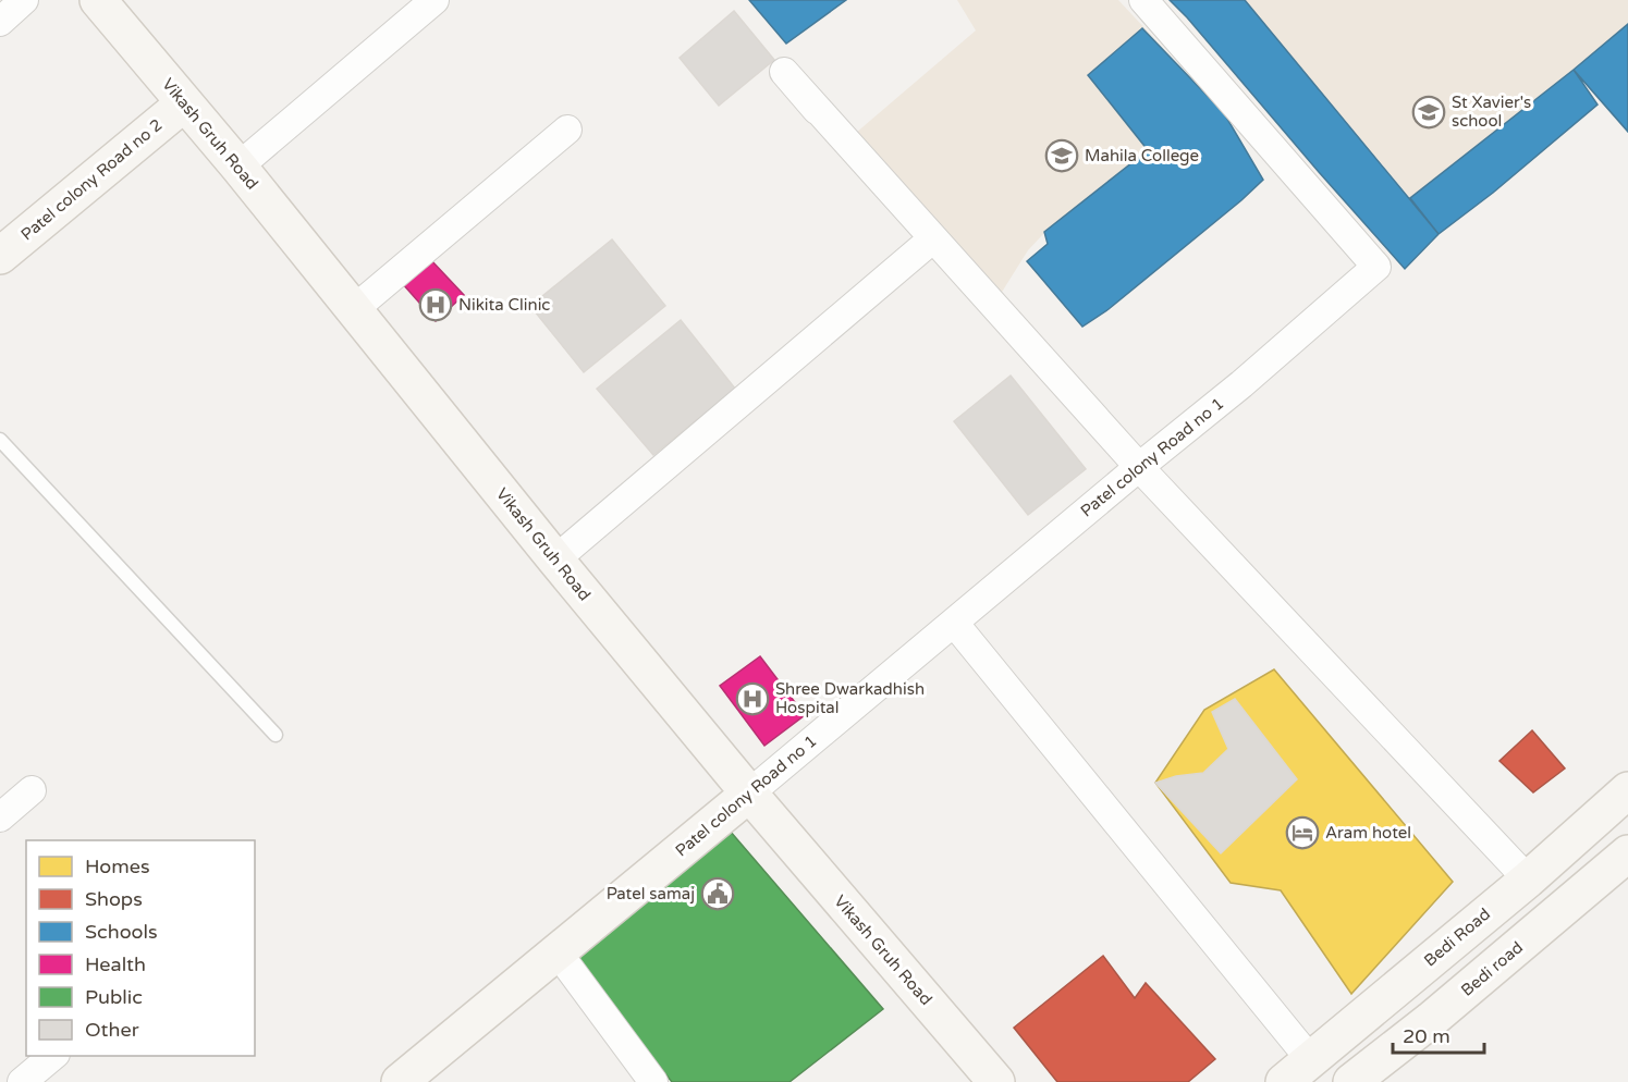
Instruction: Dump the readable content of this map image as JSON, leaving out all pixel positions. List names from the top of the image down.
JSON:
{
  "streets": {
    "street": [
      "Vikash Gruh Road",
      "Patel colony Road no 2",
      "Patel colony Road no 1",
      "Bedi Road",
      "Bedi road"
    ]
  },
  "crossings": [
    ["Vikash Gruh Road", "Patel colony Road no 2"],
    ["Vikash Gruh Road", "Patel colony Road no 1"]
  ],
  "places": {
    "school or university": ["St Xavier's school", "Mahila College"],
    "hospital": ["Nikita Clinic", "Shree Dwarkadhish Hospital"],
    "hotel": ["Aram hotel"],
    "public building": ["Patel samaj"]
  },
  "legend": [
    "Homes",
    "Shops",
    "Schools",
    "Health",
    "Public",
    "Other"
  ],
  "scale_bar": "20 m"
}
